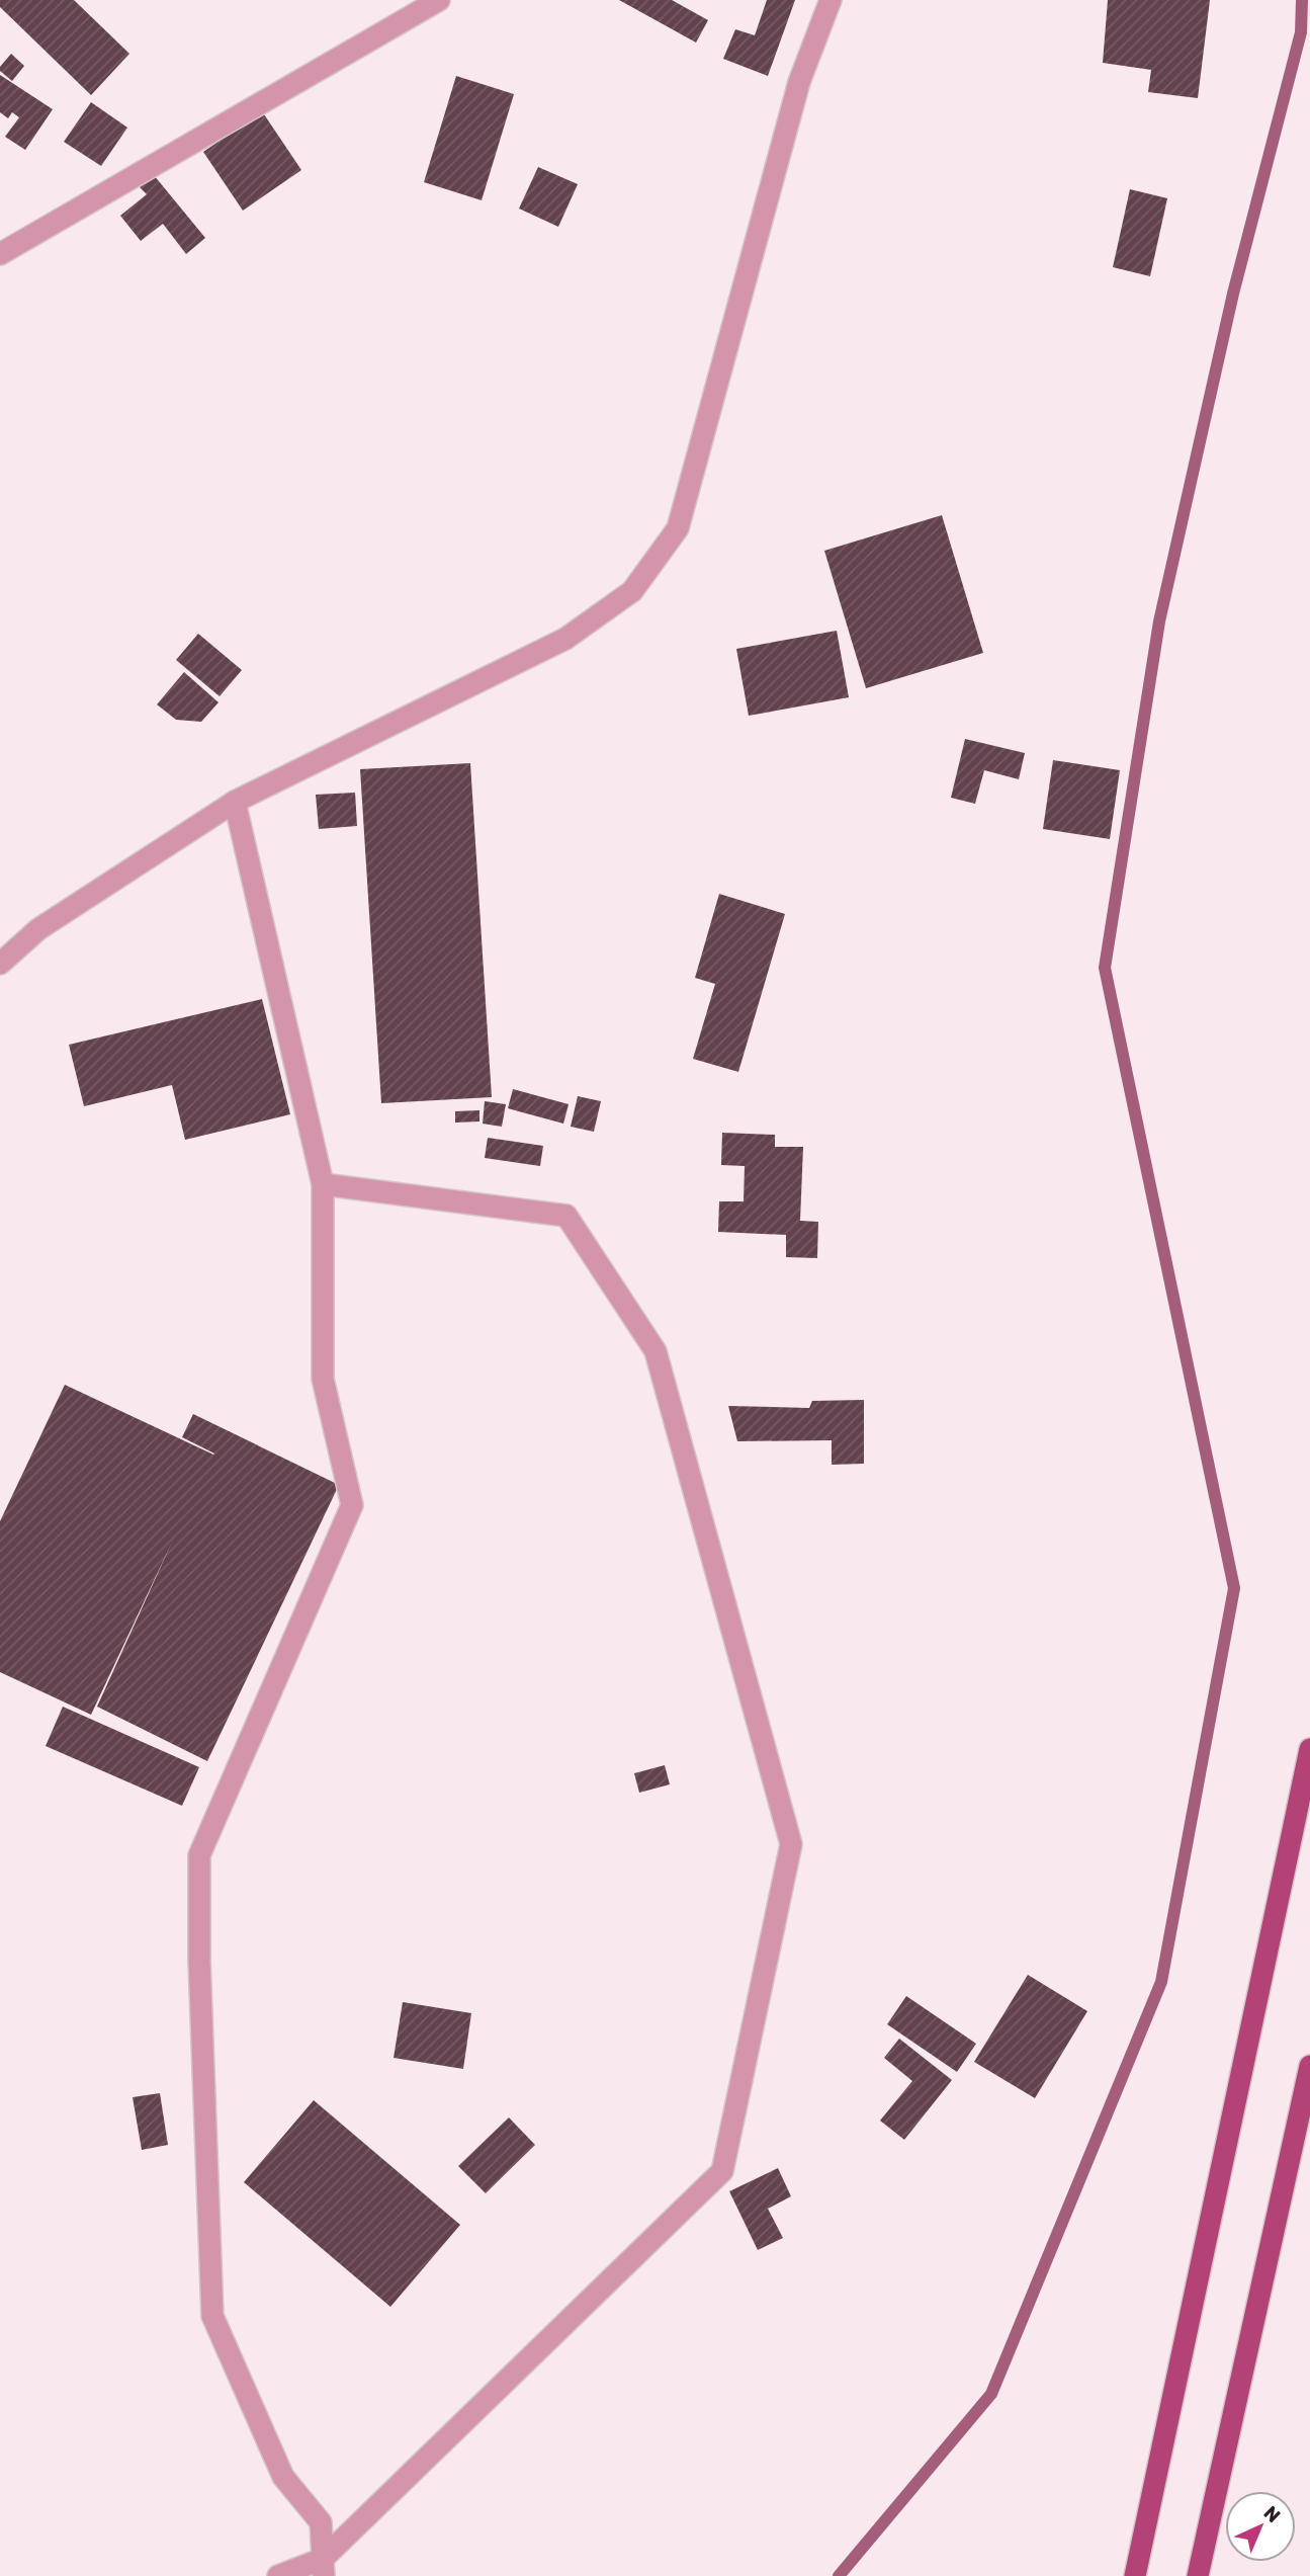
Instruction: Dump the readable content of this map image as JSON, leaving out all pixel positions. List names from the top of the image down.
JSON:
{
  "north": "top right"
}
